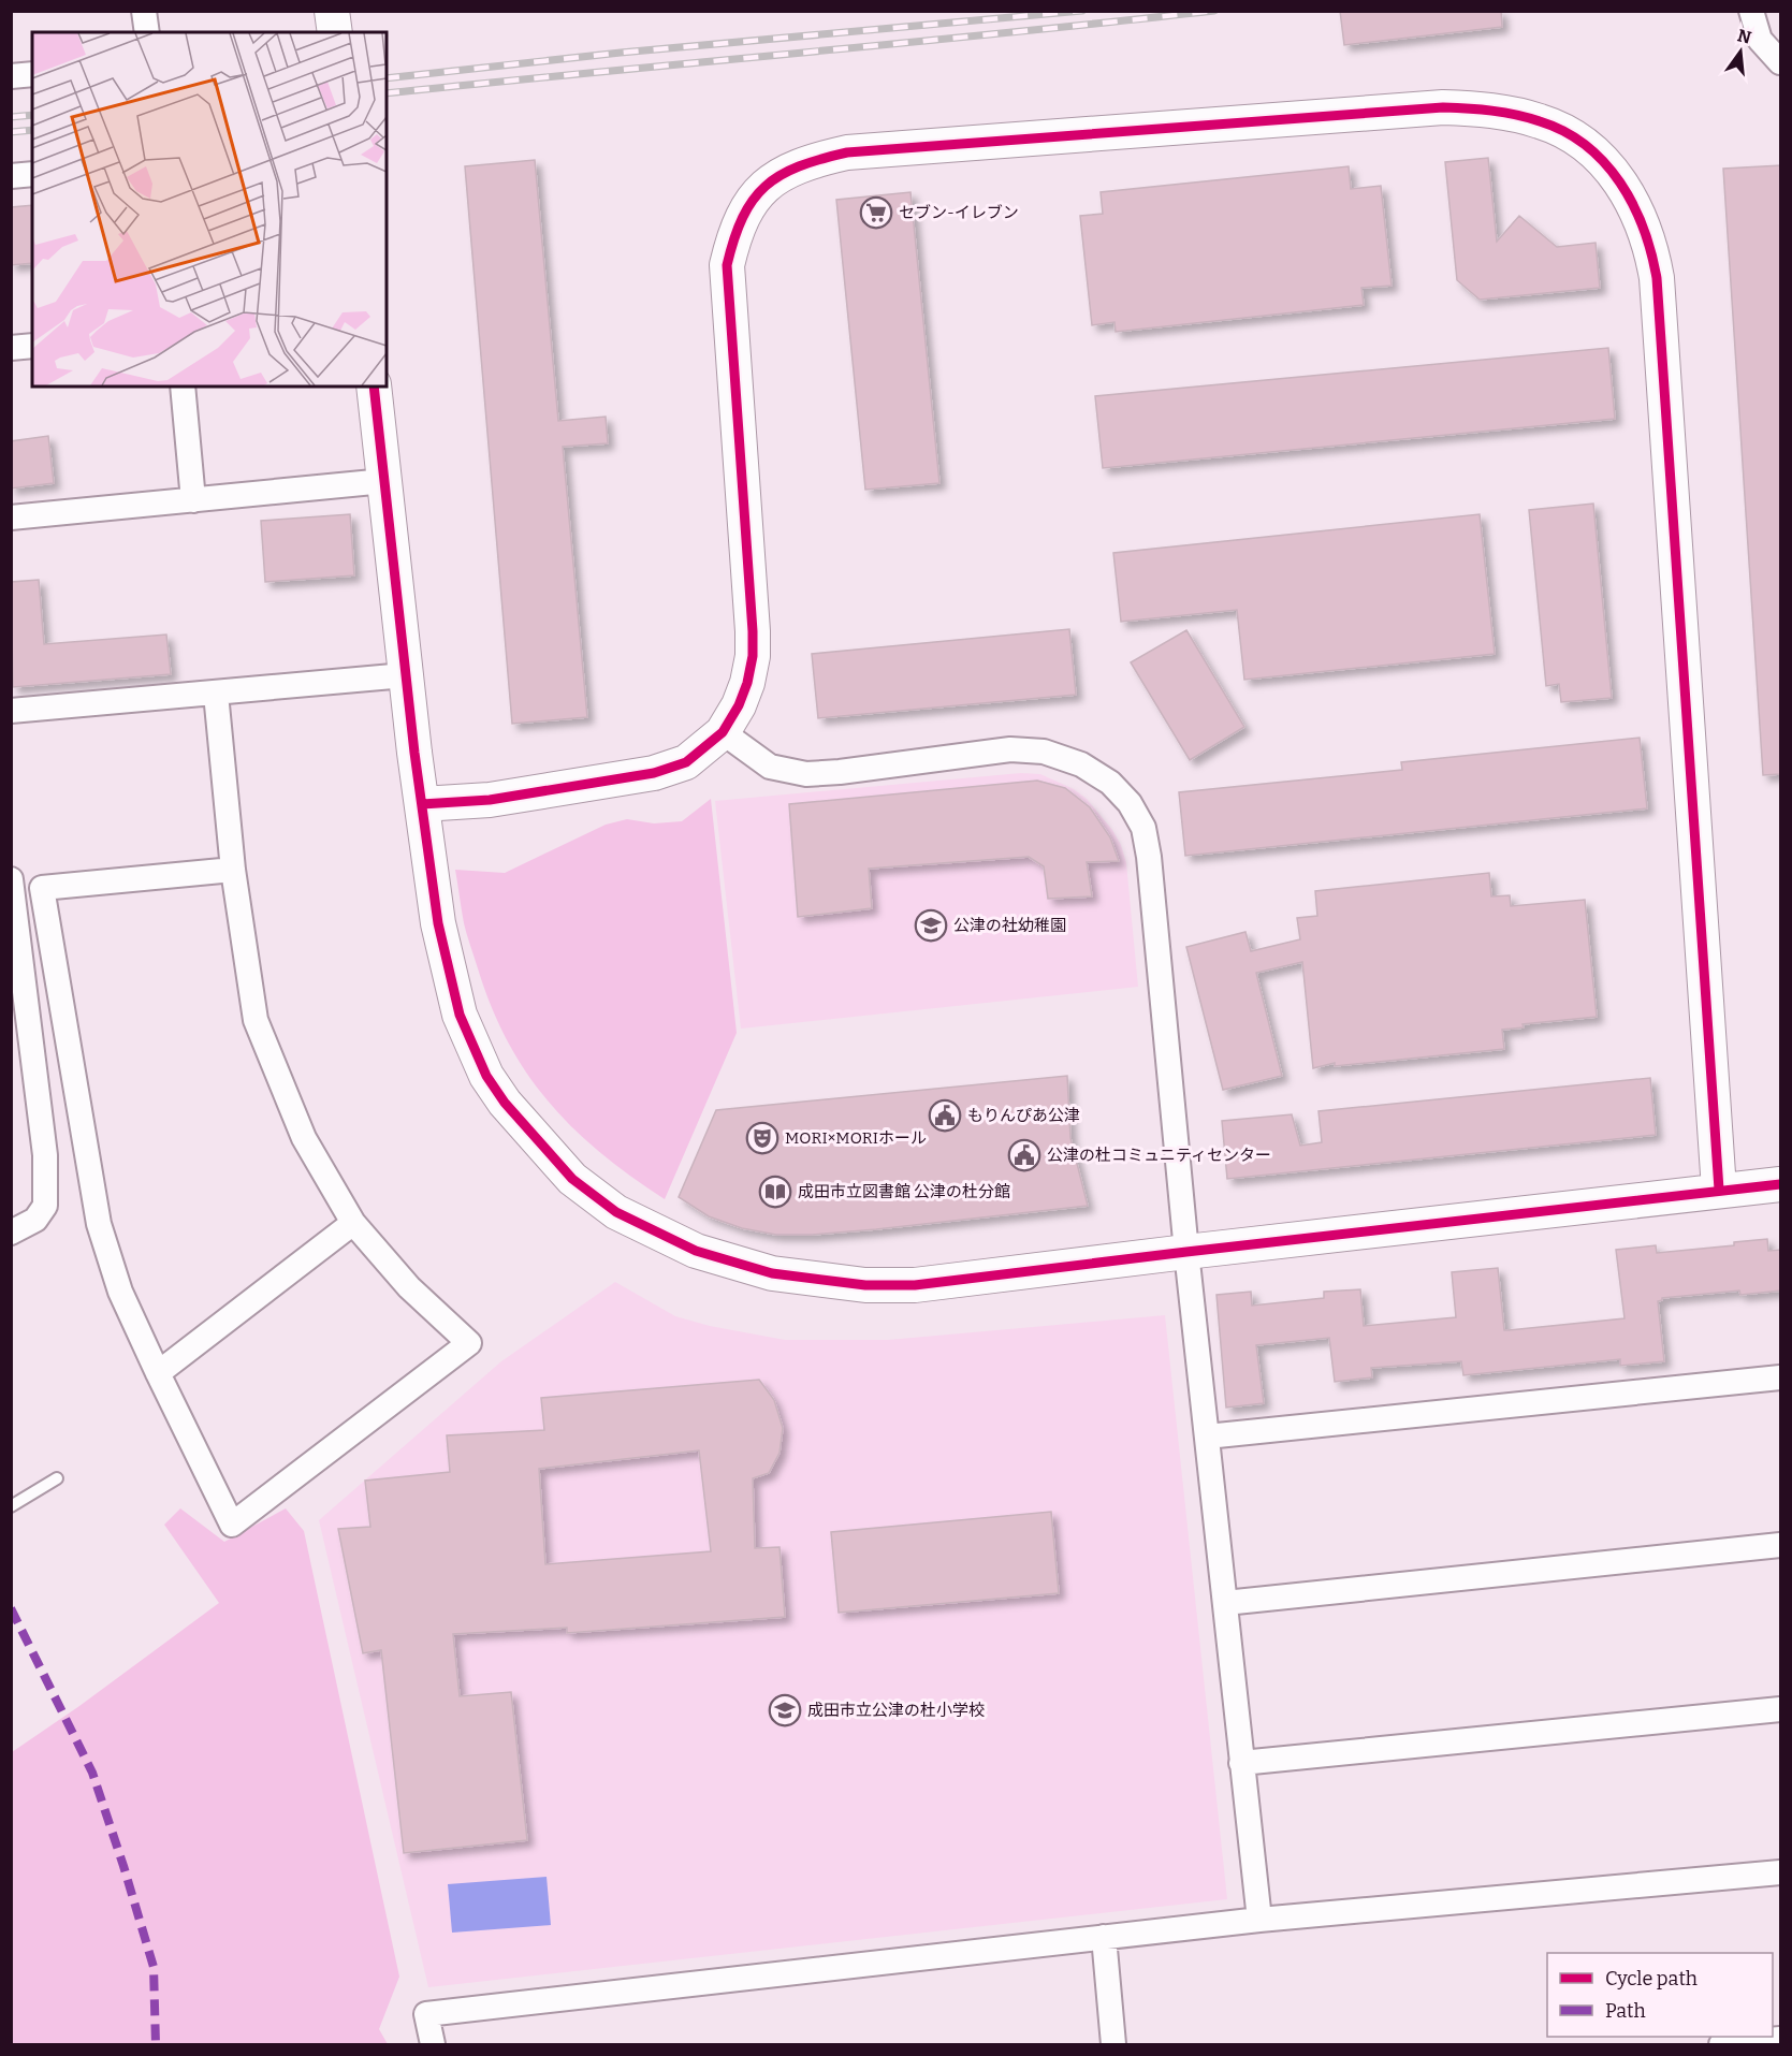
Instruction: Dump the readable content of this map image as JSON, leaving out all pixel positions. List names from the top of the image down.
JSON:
{
  "places": {
    "supermarket": ["セブン-イレブン"],
    "school or university": ["公津の社幼稚園", "成田市立公津の杜小学校"],
    "public building": ["もりんぴあ公津", "公津の杜コミュニティセンター"],
    "theatre": ["MORI×MORIホール"],
    "library": ["成田市立図書館 公津の杜分館"]
  },
  "legend": ["Cycle path", "Path"],
  "north": "top"
}
